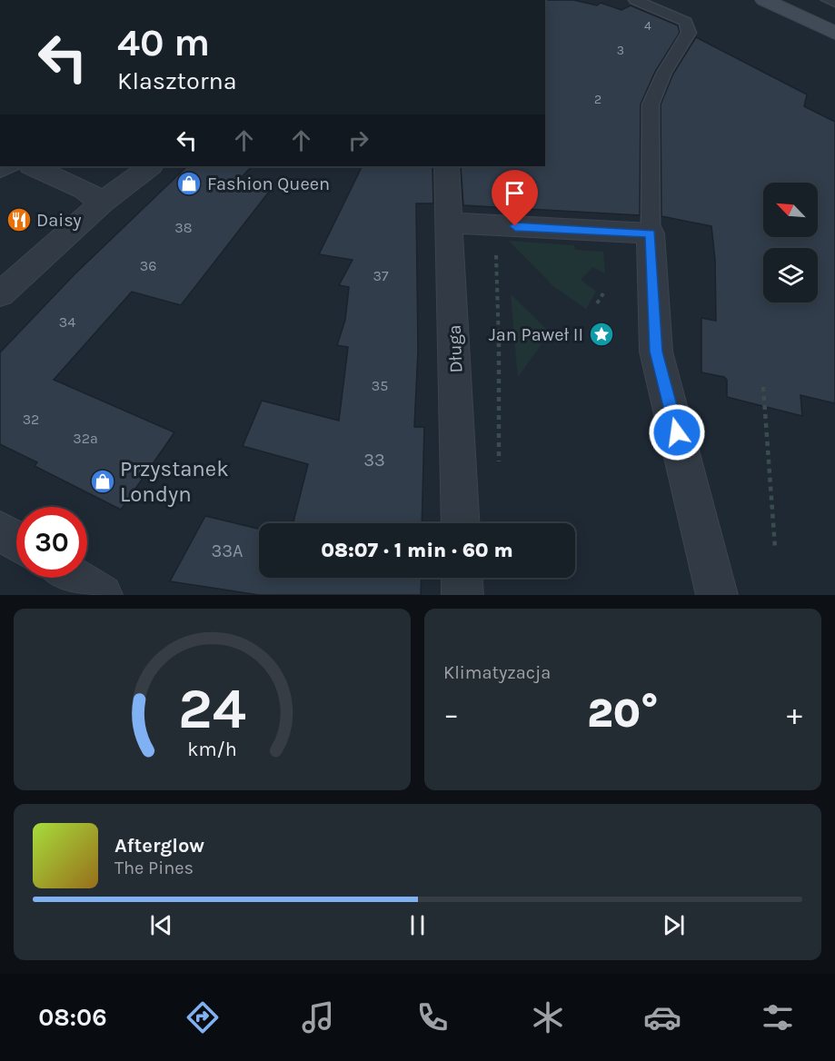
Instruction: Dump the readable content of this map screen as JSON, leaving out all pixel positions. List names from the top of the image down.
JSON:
{
  "streets": {
    "street": ["Długa"]
  },
  "places": {
    "shop": ["Fashion Queen", "Przystanek Londyn"],
    "restaurant": ["Daisy"],
    "place": ["Jan Paweł II"]
  },
  "house_numbers": [
    "4",
    "3",
    "2",
    "38",
    "36",
    "37",
    "34",
    "35",
    "32",
    "32a",
    "33",
    "33A"
  ],
  "north": "top left",
  "page": {
    "turn": ["40 m", "Klasztorna"],
    "limit": "30",
    "trip": "08:07 · 1 min · 60 m",
    "tile": "Klimatyzacja",
    "heat": ["−", "20°", "+"],
    "song": ["Afterglow", "The Pines"],
    "tabs": "08:06",
    "gauge": ["24", "km/h"]
  }
}
